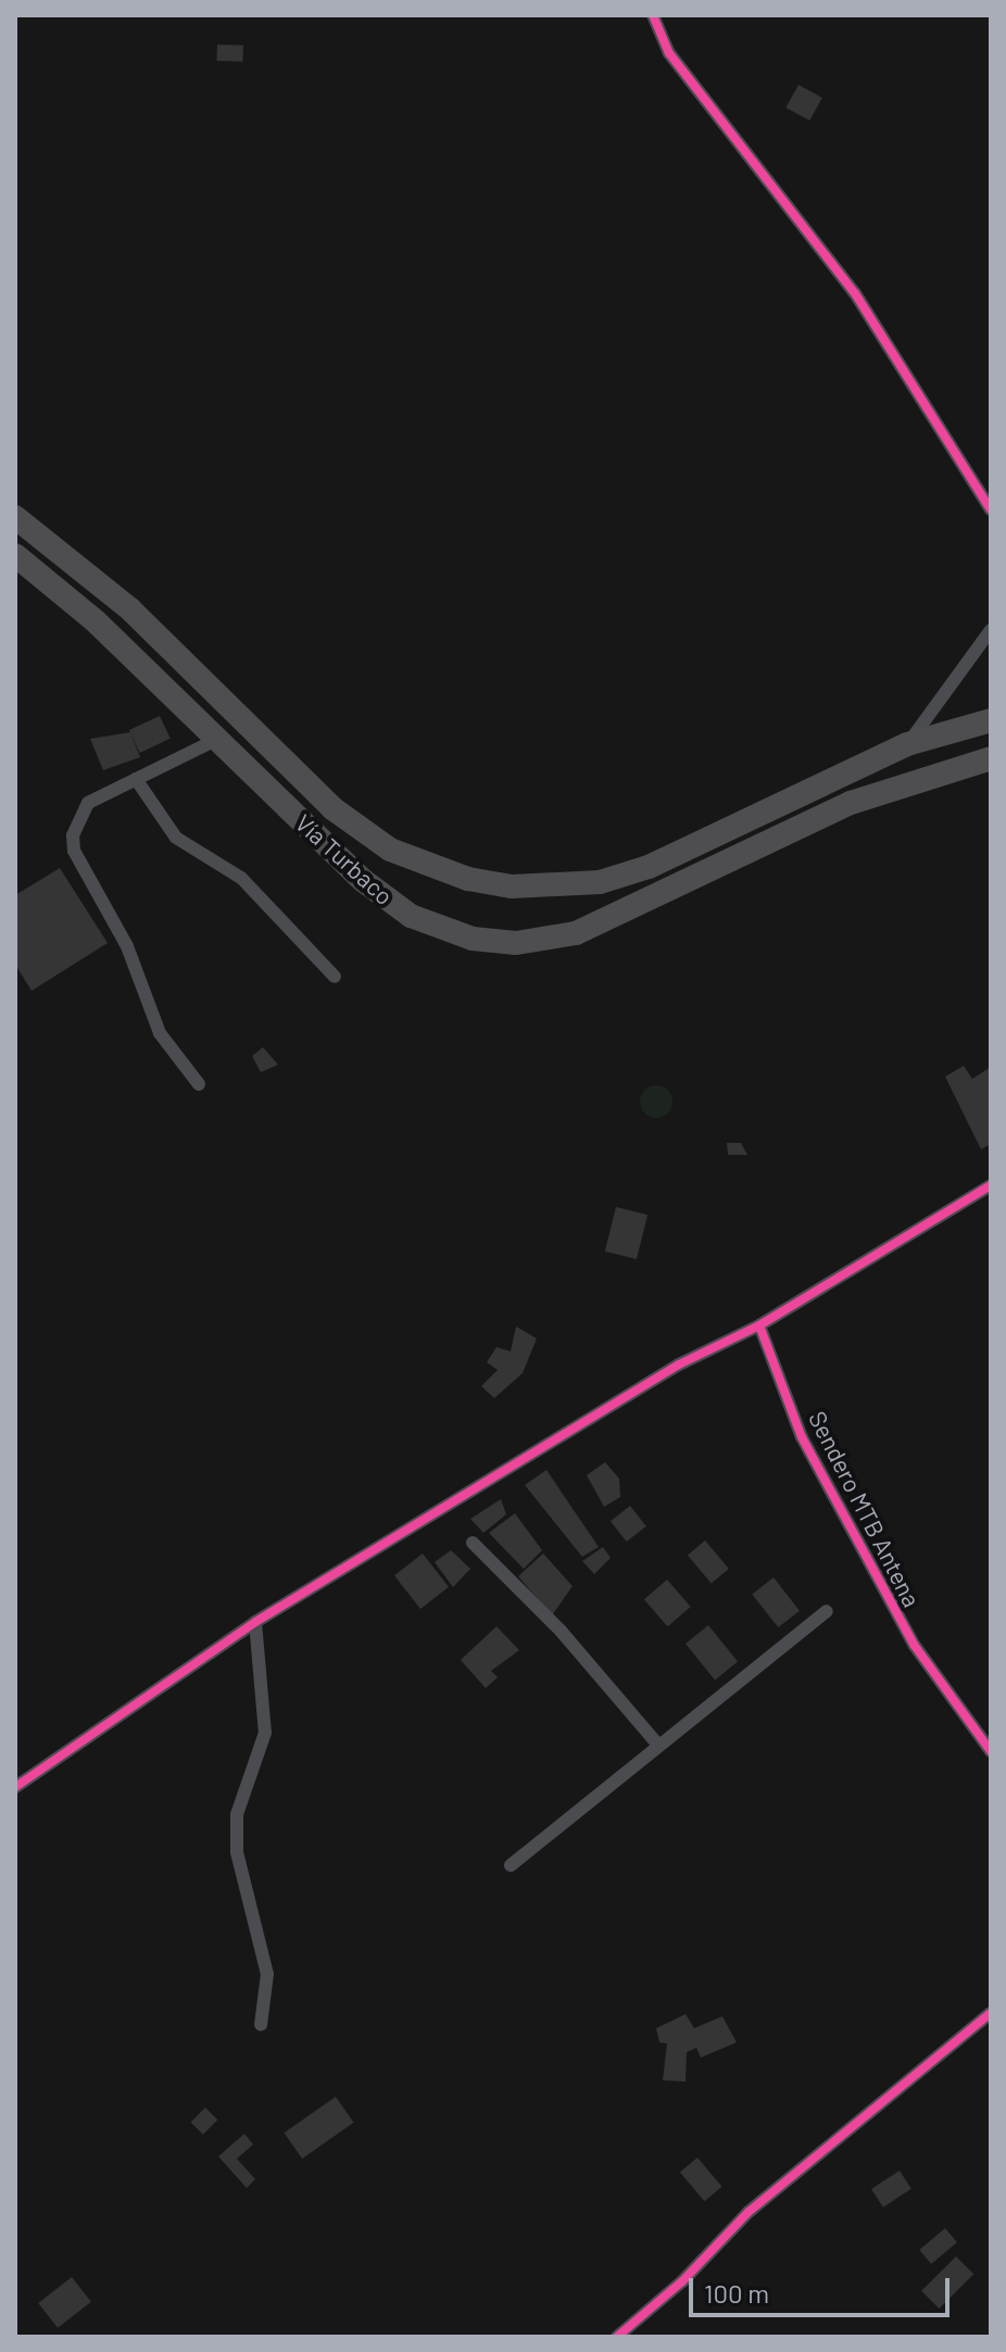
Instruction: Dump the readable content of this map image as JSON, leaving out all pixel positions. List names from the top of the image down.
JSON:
{
  "streets": {
    "highway": ["Vía Turbaco"],
    "street": ["Sendero MTB Antena"]
  },
  "scale_bar": "100 m"
}
